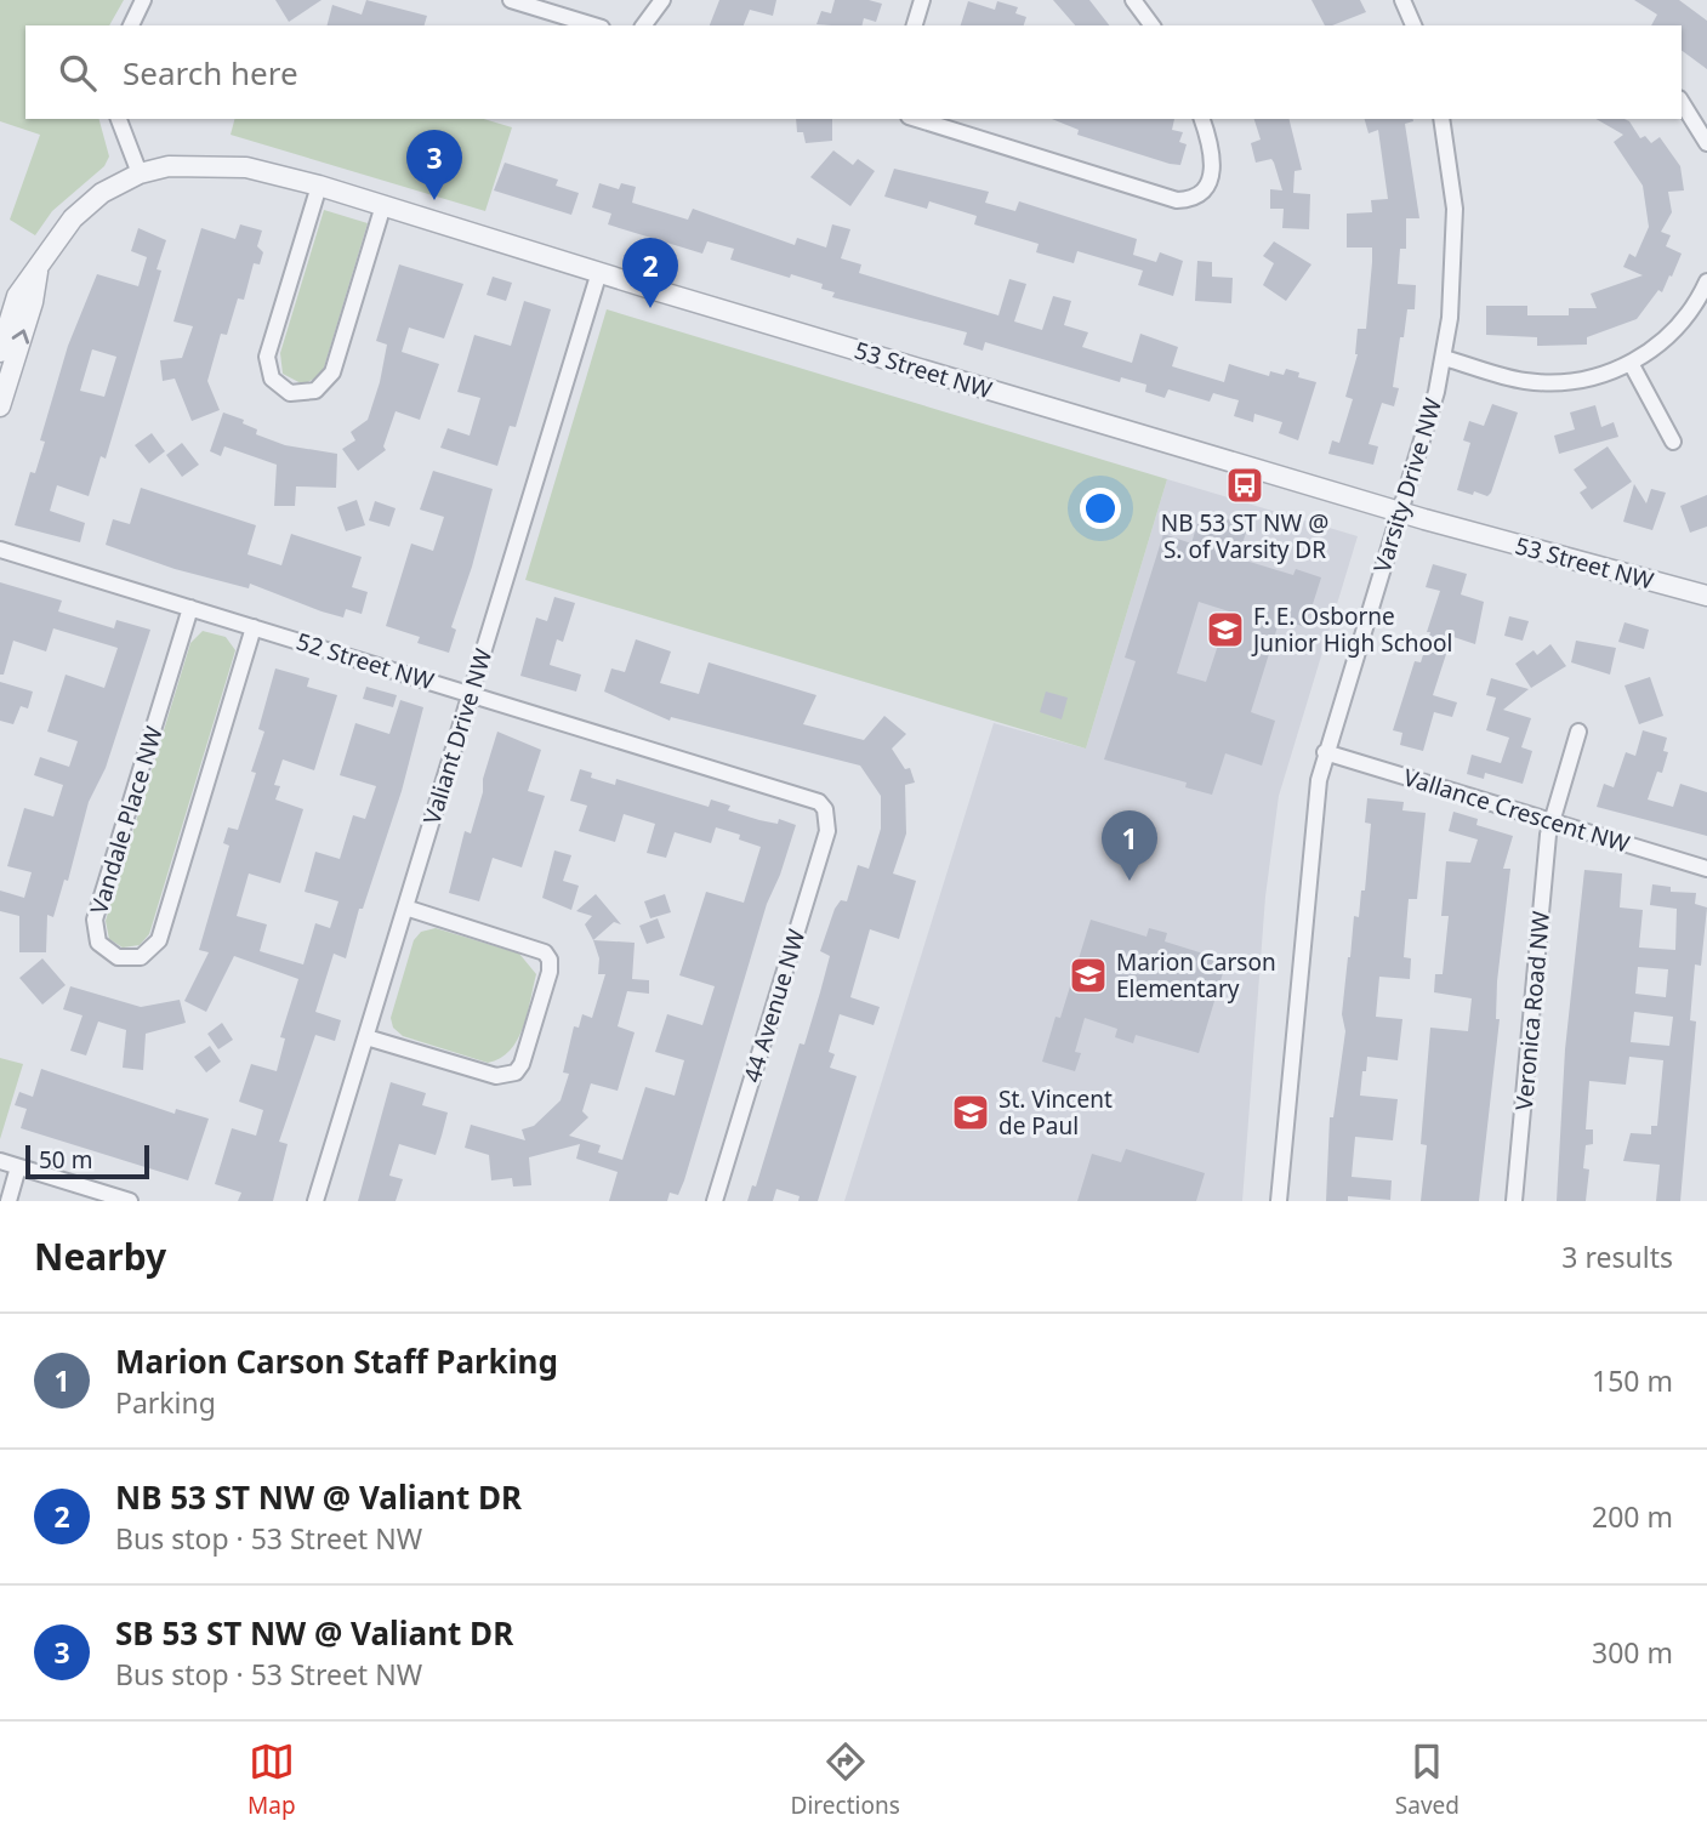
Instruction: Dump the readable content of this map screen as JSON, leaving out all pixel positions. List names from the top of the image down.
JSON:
{
  "streets": {
    "street": [
      "53 Street NW",
      "Varsity Drive NW",
      "52 Street NW",
      "Valiant Drive NW",
      "Vallance Crescent NW",
      "Vandale Place NW",
      "44 Avenue NW",
      "Veronica Road NW"
    ]
  },
  "crossings": [
    ["53 Street NW", "Varsity Drive NW"],
    ["53 Street NW", "Valiant Drive NW"],
    ["Varsity Drive NW", "Vallance Crescent NW"],
    ["52 Street NW", "Valiant Drive NW"],
    ["52 Street NW", "Vandale Place NW"],
    ["52 Street NW", "44 Avenue NW"],
    ["Vallance Crescent NW", "Veronica Road NW"]
  ],
  "places": {
    "bus stop": ["NB 53 ST NW @ S. of Varsity DR"],
    "school or university": ["F. E. Osborne Junior High School", "Marion Carson Elementary", "St. Vincent de Paul"]
  },
  "scale_bar": "50 m",
  "page": {
    "search": "Search here",
    "pins": ["3", "2", "1"],
    "scale": "50 m",
    "heading": ["Nearby", "3 results"],
    "list": [
      {
        "mark": "1",
        "name": "Marion Carson Staff Parking",
        "note": "Parking",
        "value": "150 m"
      },
      {
        "mark": "2",
        "name": "NB 53 ST NW @ Valiant DR",
        "note": "Bus stop · 53 Street NW",
        "value": "200 m"
      },
      {
        "mark": "3",
        "name": "SB 53 ST NW @ Valiant DR",
        "note": "Bus stop · 53 Street NW",
        "value": "300 m"
      }
    ],
    "nav": ["Map", "Directions", "Saved"]
  }
}
